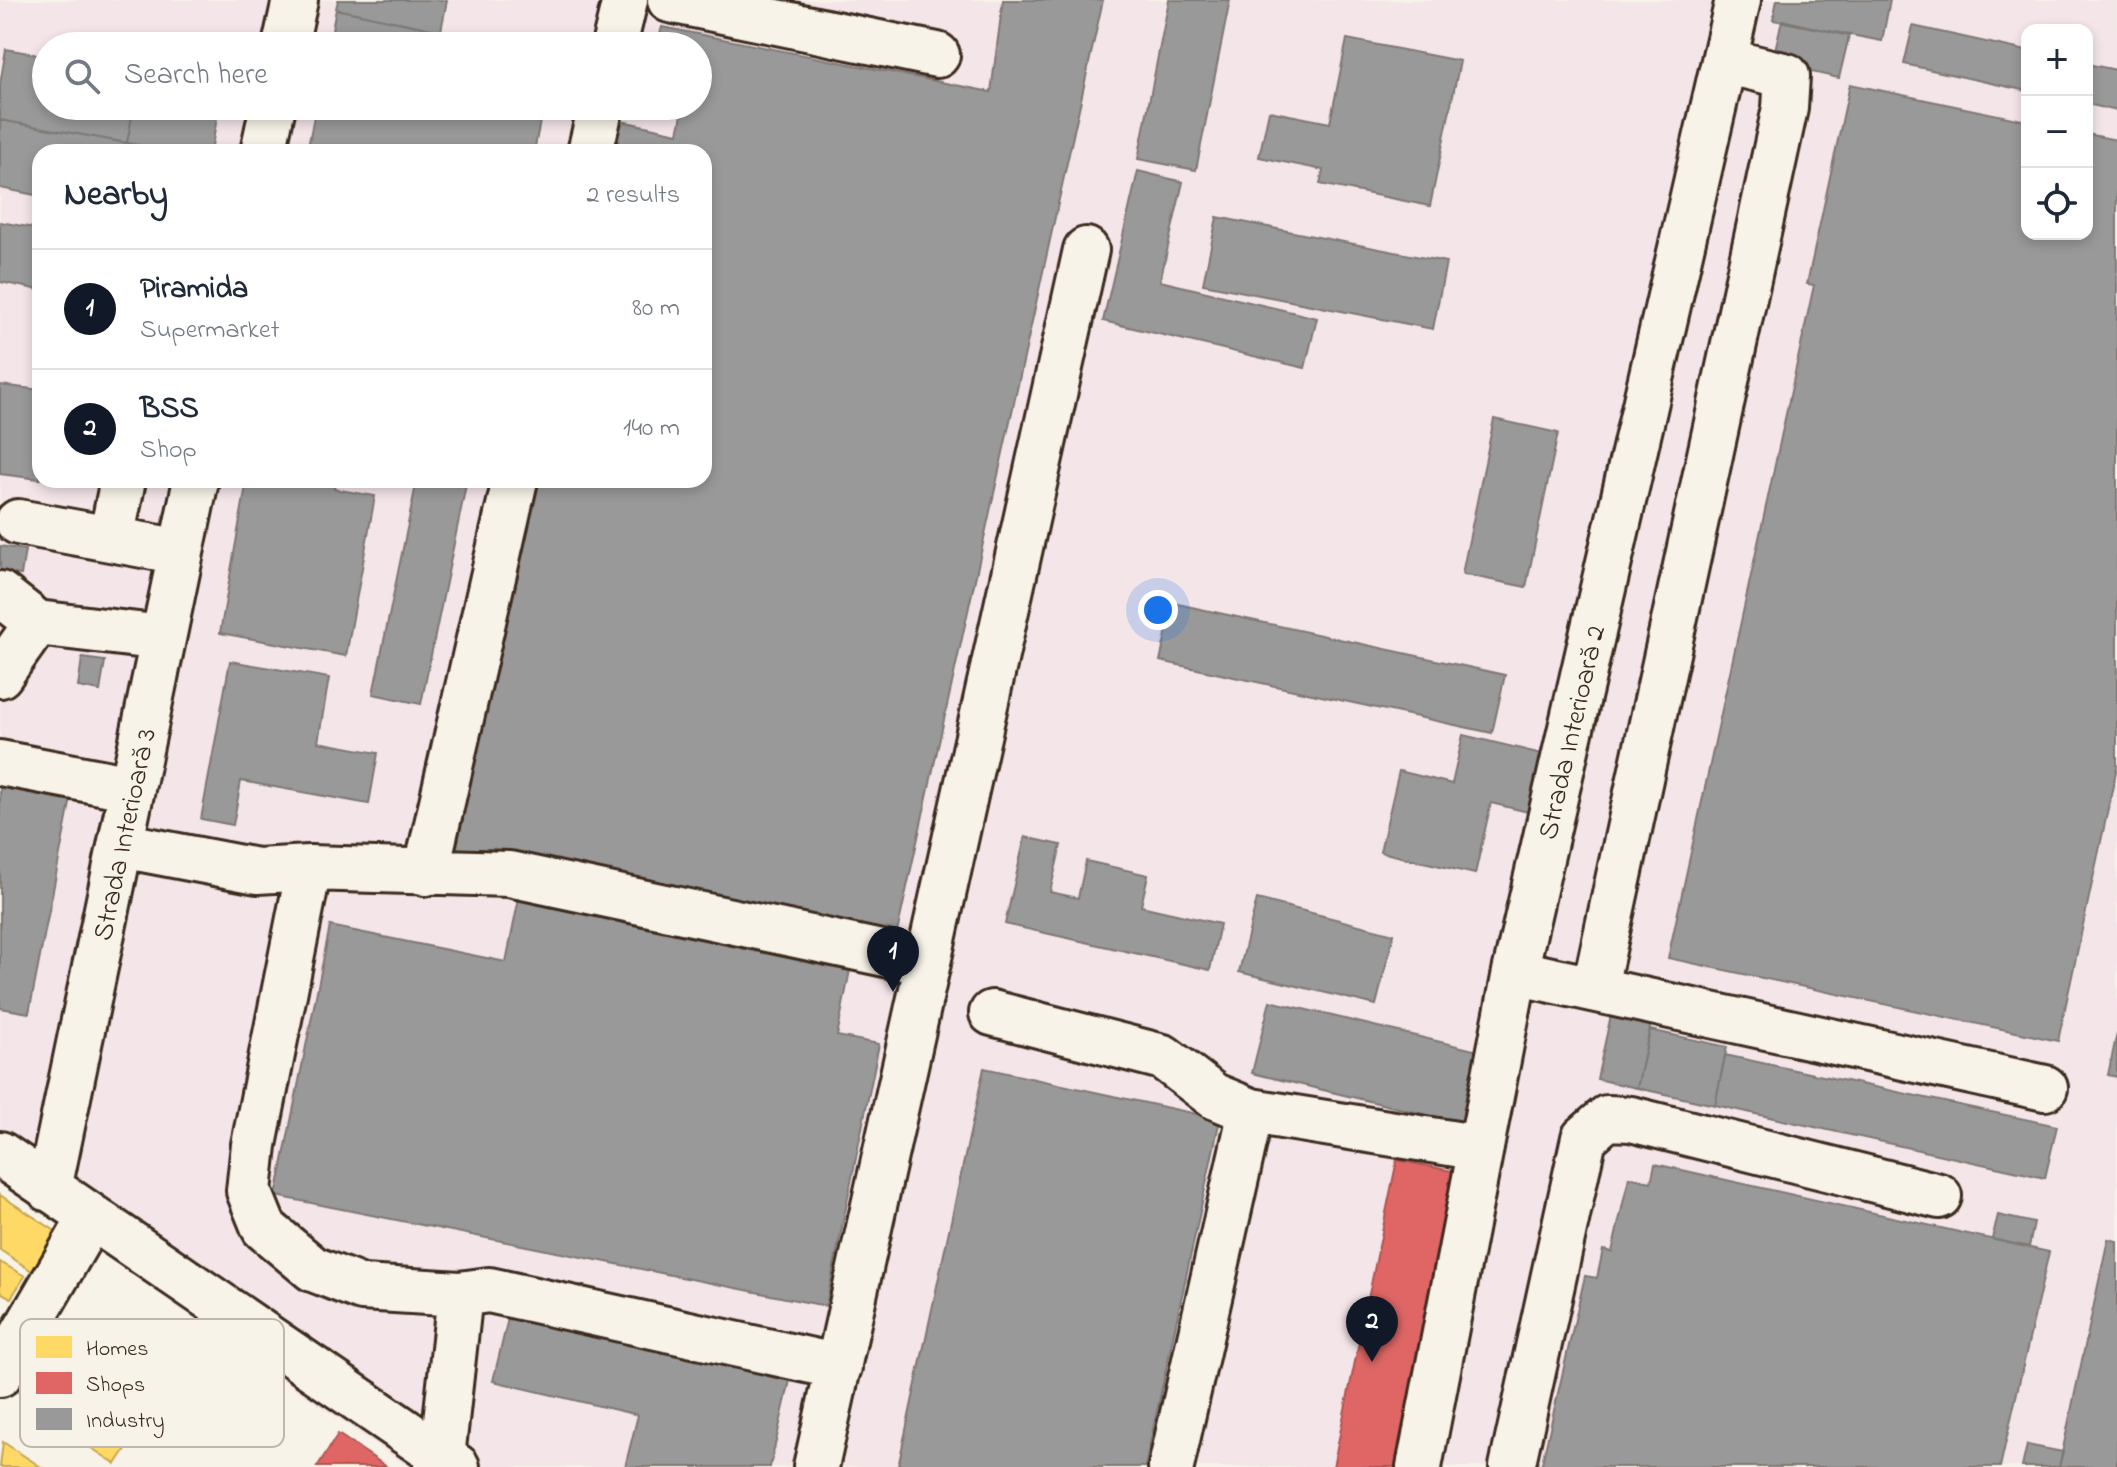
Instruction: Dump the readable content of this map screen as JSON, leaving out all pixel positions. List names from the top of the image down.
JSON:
{
  "streets": {
    "street": ["Strada Interioară 2", "Strada Interioară 3"]
  },
  "legend": ["Homes", "Shops", "Industry"],
  "page": {
    "map_buttons": ["+", "−"],
    "search": "Search here",
    "heading": ["Nearby", "2 results"],
    "list": [
      {
        "mark": "1",
        "name": "Piramida",
        "note": "Supermarket",
        "value": "80 m"
      },
      {
        "mark": "2",
        "name": "BSS",
        "note": "Shop",
        "value": "140 m"
      }
    ],
    "pins": ["1", "2"]
  }
}
